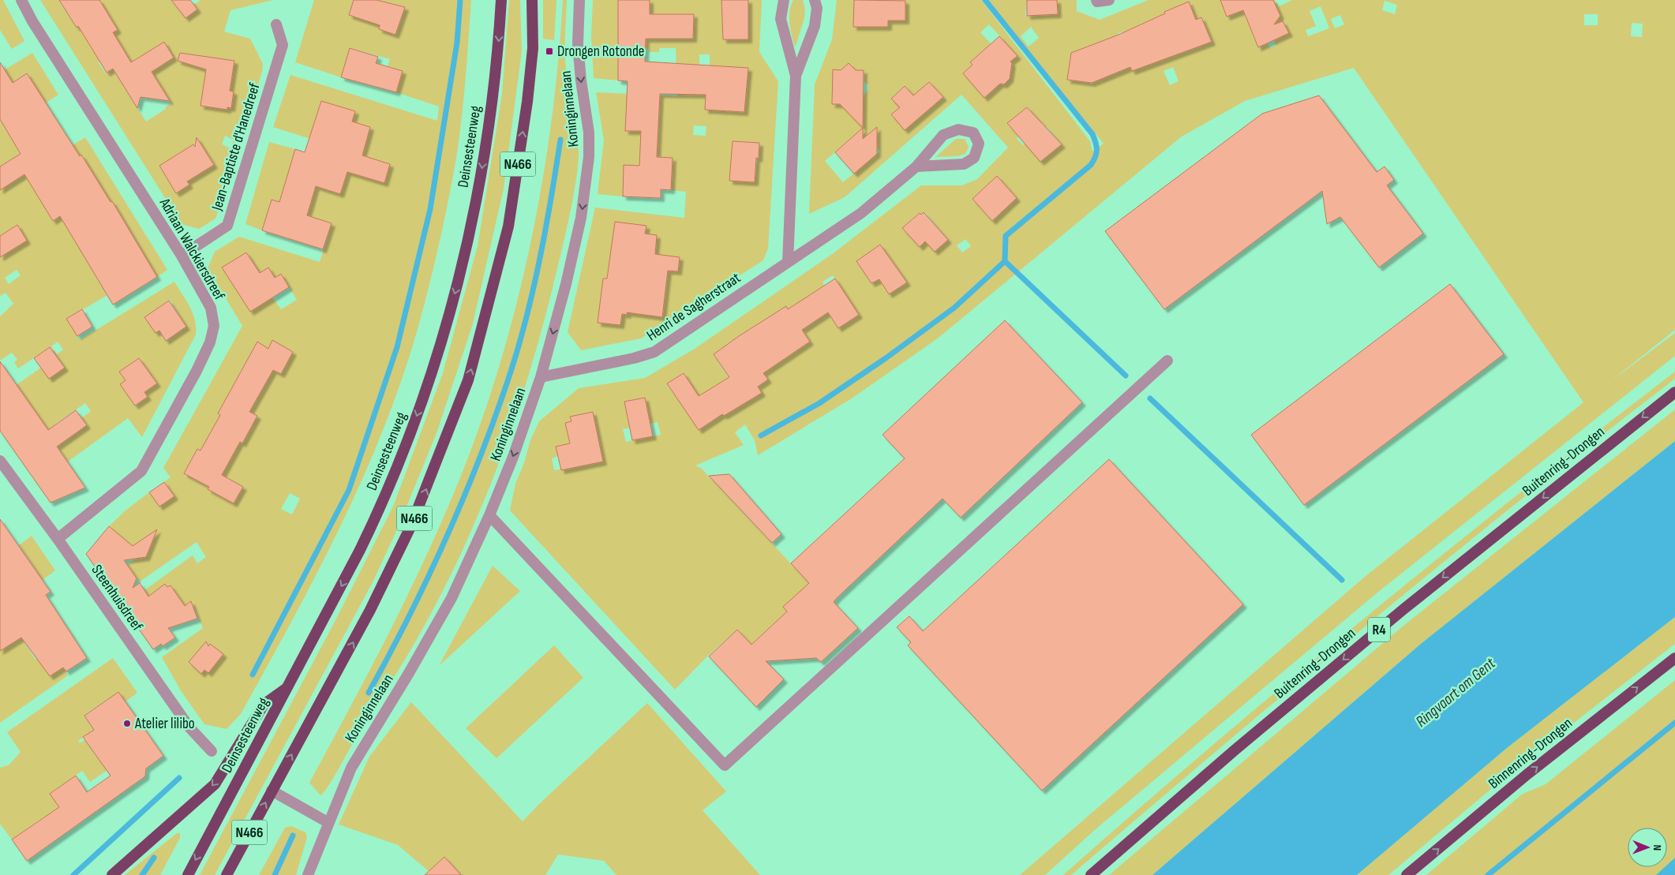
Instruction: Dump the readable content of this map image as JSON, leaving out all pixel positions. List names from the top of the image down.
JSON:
{
  "streets": {
    "highway": [
      "Deinsesteenweg",
      "N466",
      "Buitenring-Drongen",
      "R4",
      "Binnenring-Drongen"
    ],
    "street": [
      "Koninginnelaan",
      "Jean-Baptiste d'Hanedreef",
      "Adriaan Walckiersdreef",
      "Henri de Sagherstraat",
      "Steenhuisdreef"
    ]
  },
  "crossings": [
    ["Koninginnelaan", "Henri de Sagherstraat"],
    ["Jean-Baptiste d'Hanedreef", "Adriaan Walckiersdreef"],
    ["Adriaan Walckiersdreef", "Steenhuisdreef"]
  ],
  "one_way": ["Koninginnelaan", "Buitenring-Drongen", "Binnenring-Drongen"],
  "water": ["Ringvaart om Gent"],
  "places": {
    "transit": ["Drongen Rotonde"],
    "other": ["Atelier lilibo"]
  },
  "north": "right"
}
